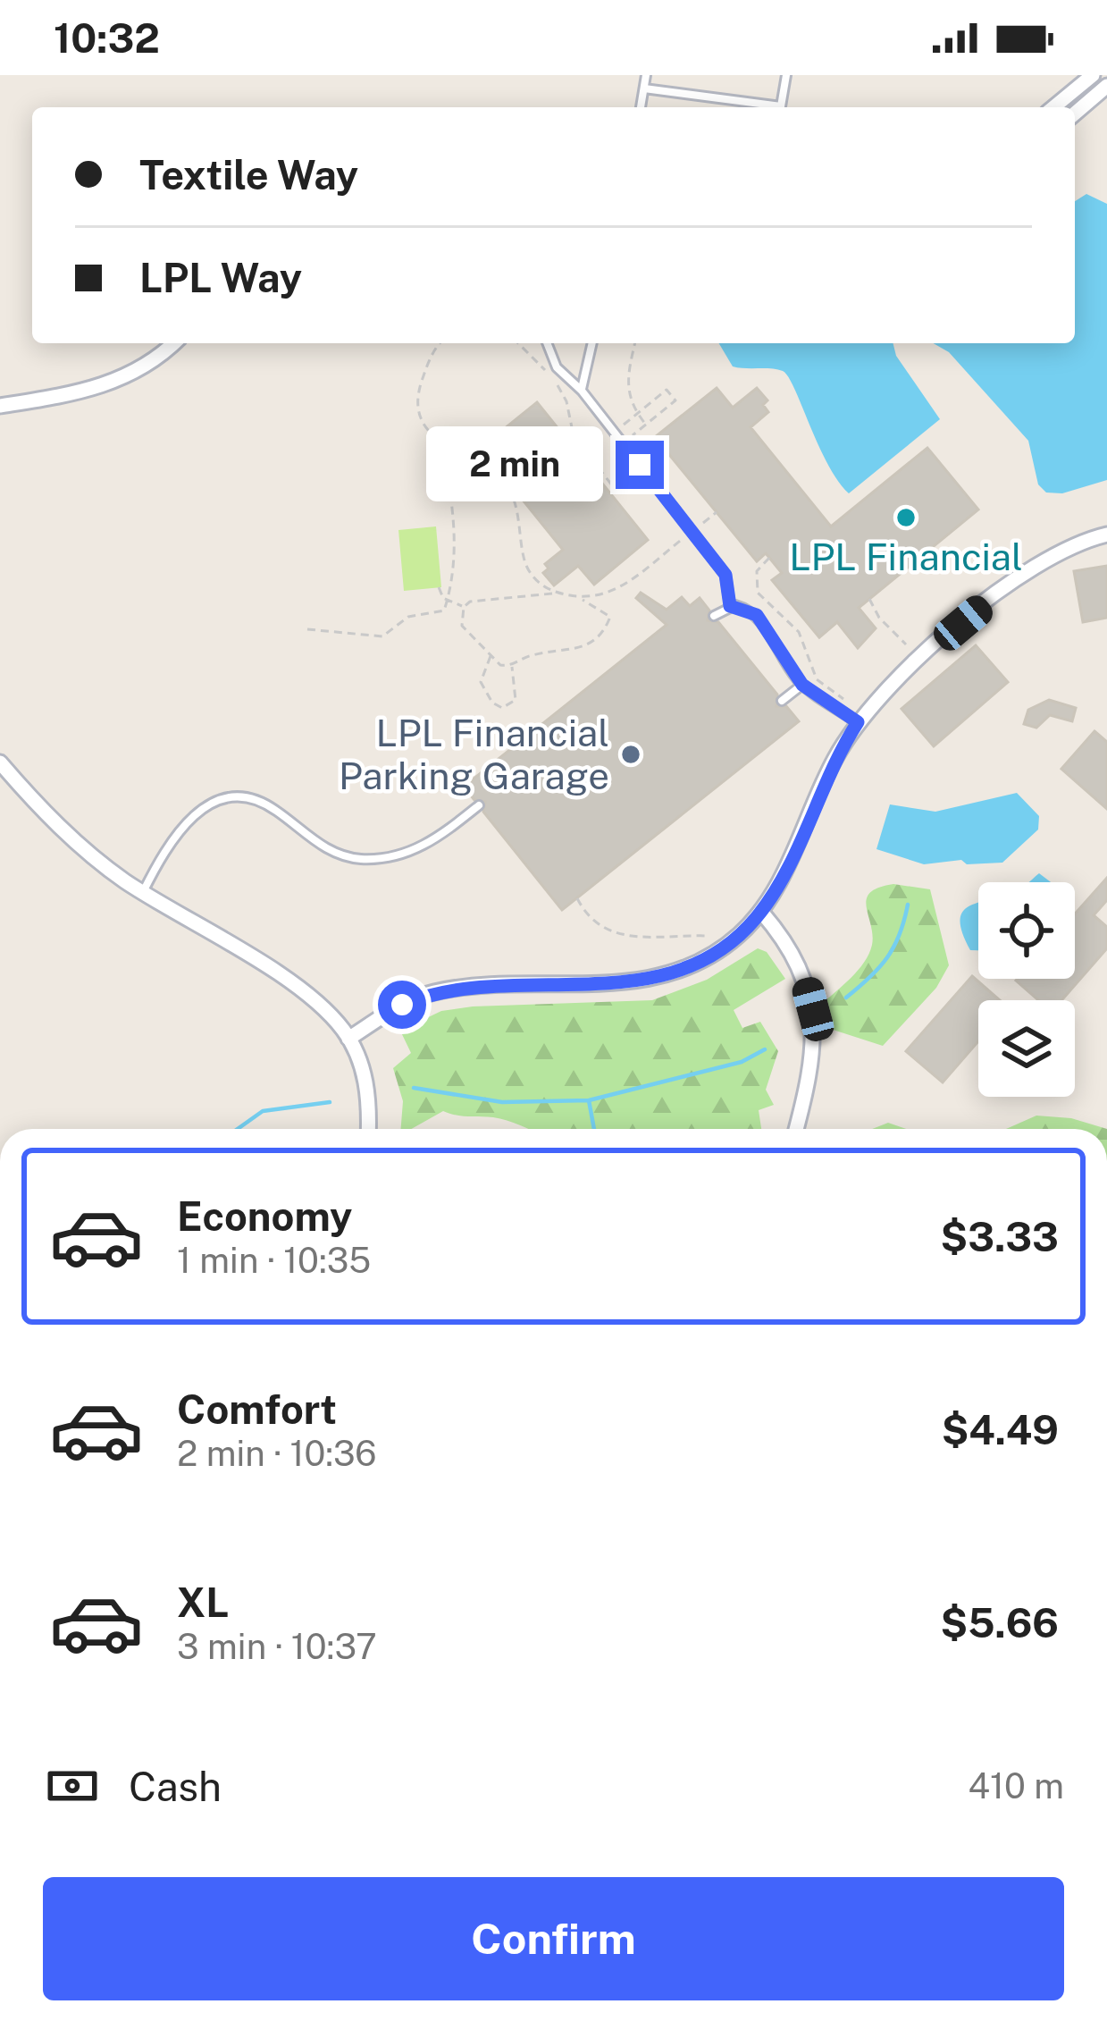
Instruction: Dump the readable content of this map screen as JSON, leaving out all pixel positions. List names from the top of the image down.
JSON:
{
  "places": ["LPL Financial", "LPL Financial Parking Garage"],
  "page": {
    "status": "10:32",
    "banner": ["Textile Way", "LPL Way"],
    "bubble": "2 min",
    "list": [
      {
        "name": "Economy",
        "note": "1 min · 10:35",
        "value": "$3.33"
      },
      {
        "name": "Comfort",
        "note": "2 min · 10:36",
        "value": "$4.49"
      },
      {
        "name": "XL",
        "note": "3 min · 10:37",
        "value": "$5.66"
      }
    ],
    "pay": ["Cash", "410 m"],
    "buttons": "Confirm"
  }
}
